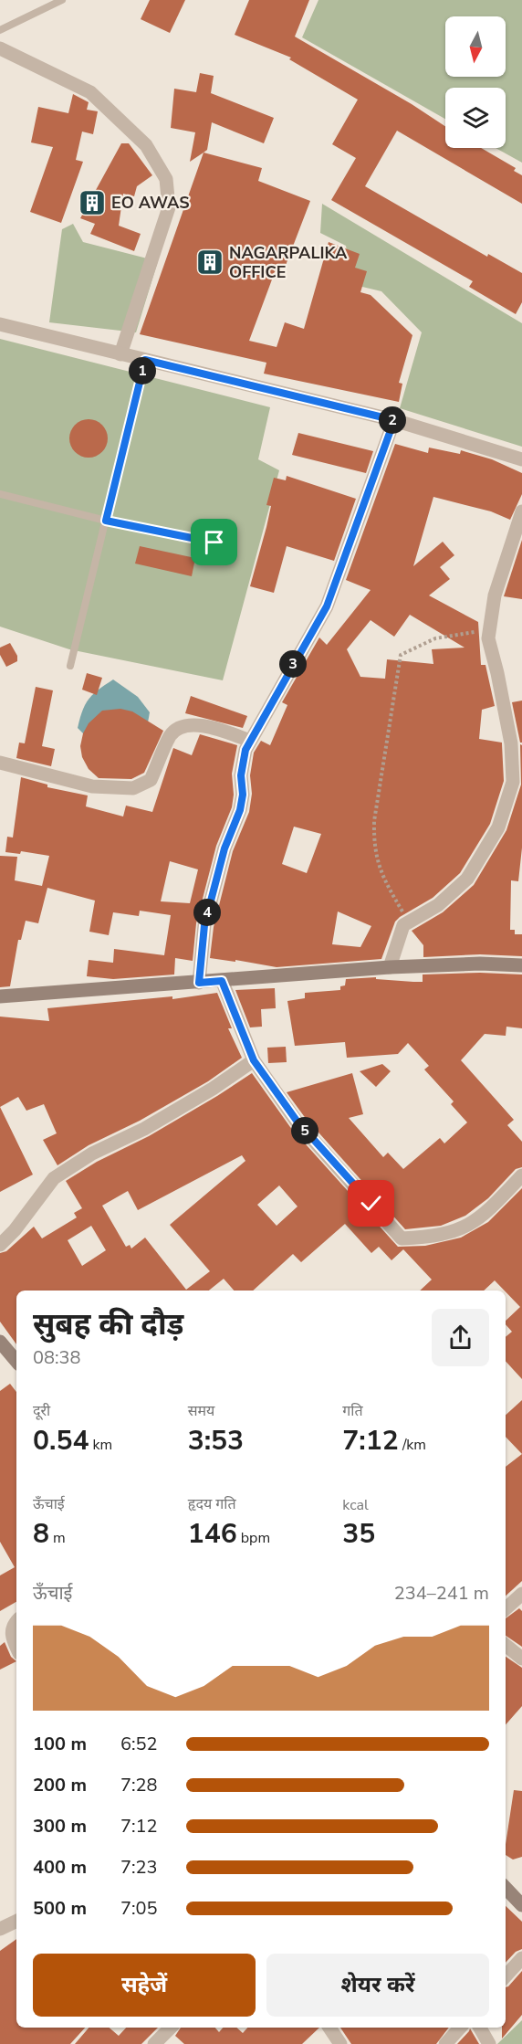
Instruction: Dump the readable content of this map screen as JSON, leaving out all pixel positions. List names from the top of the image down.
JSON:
{
  "places": {
    "building": ["EO AWAS", "NAGARPALIKA OFFICE"]
  },
  "north": "bottom",
  "page": {
    "pins": [
      "1",
      "2",
      "3",
      "4",
      "5"
    ],
    "heading": ["सुबह की दौड़", "08:38"],
    "stats": [
      ["दूरी", "0.54 km"],
      ["समय", "3:53"],
      ["गति", "7:12 /km"],
      ["ऊँचाई", "8 m"],
      ["हृदय गति", "146 bpm"],
      ["kcal", "35"]
    ],
    "chart": ["ऊँचाई", "234–241 m"],
    "list": [
      {
        "name": "100 m",
        "note": "6:52"
      },
      {
        "name": "200 m",
        "note": "7:28"
      },
      {
        "name": "300 m",
        "note": "7:12"
      },
      {
        "name": "400 m",
        "note": "7:23"
      },
      {
        "name": "500 m",
        "note": "7:05"
      }
    ],
    "buttons": ["सहेजें", "शेयर करें"]
  }
}
